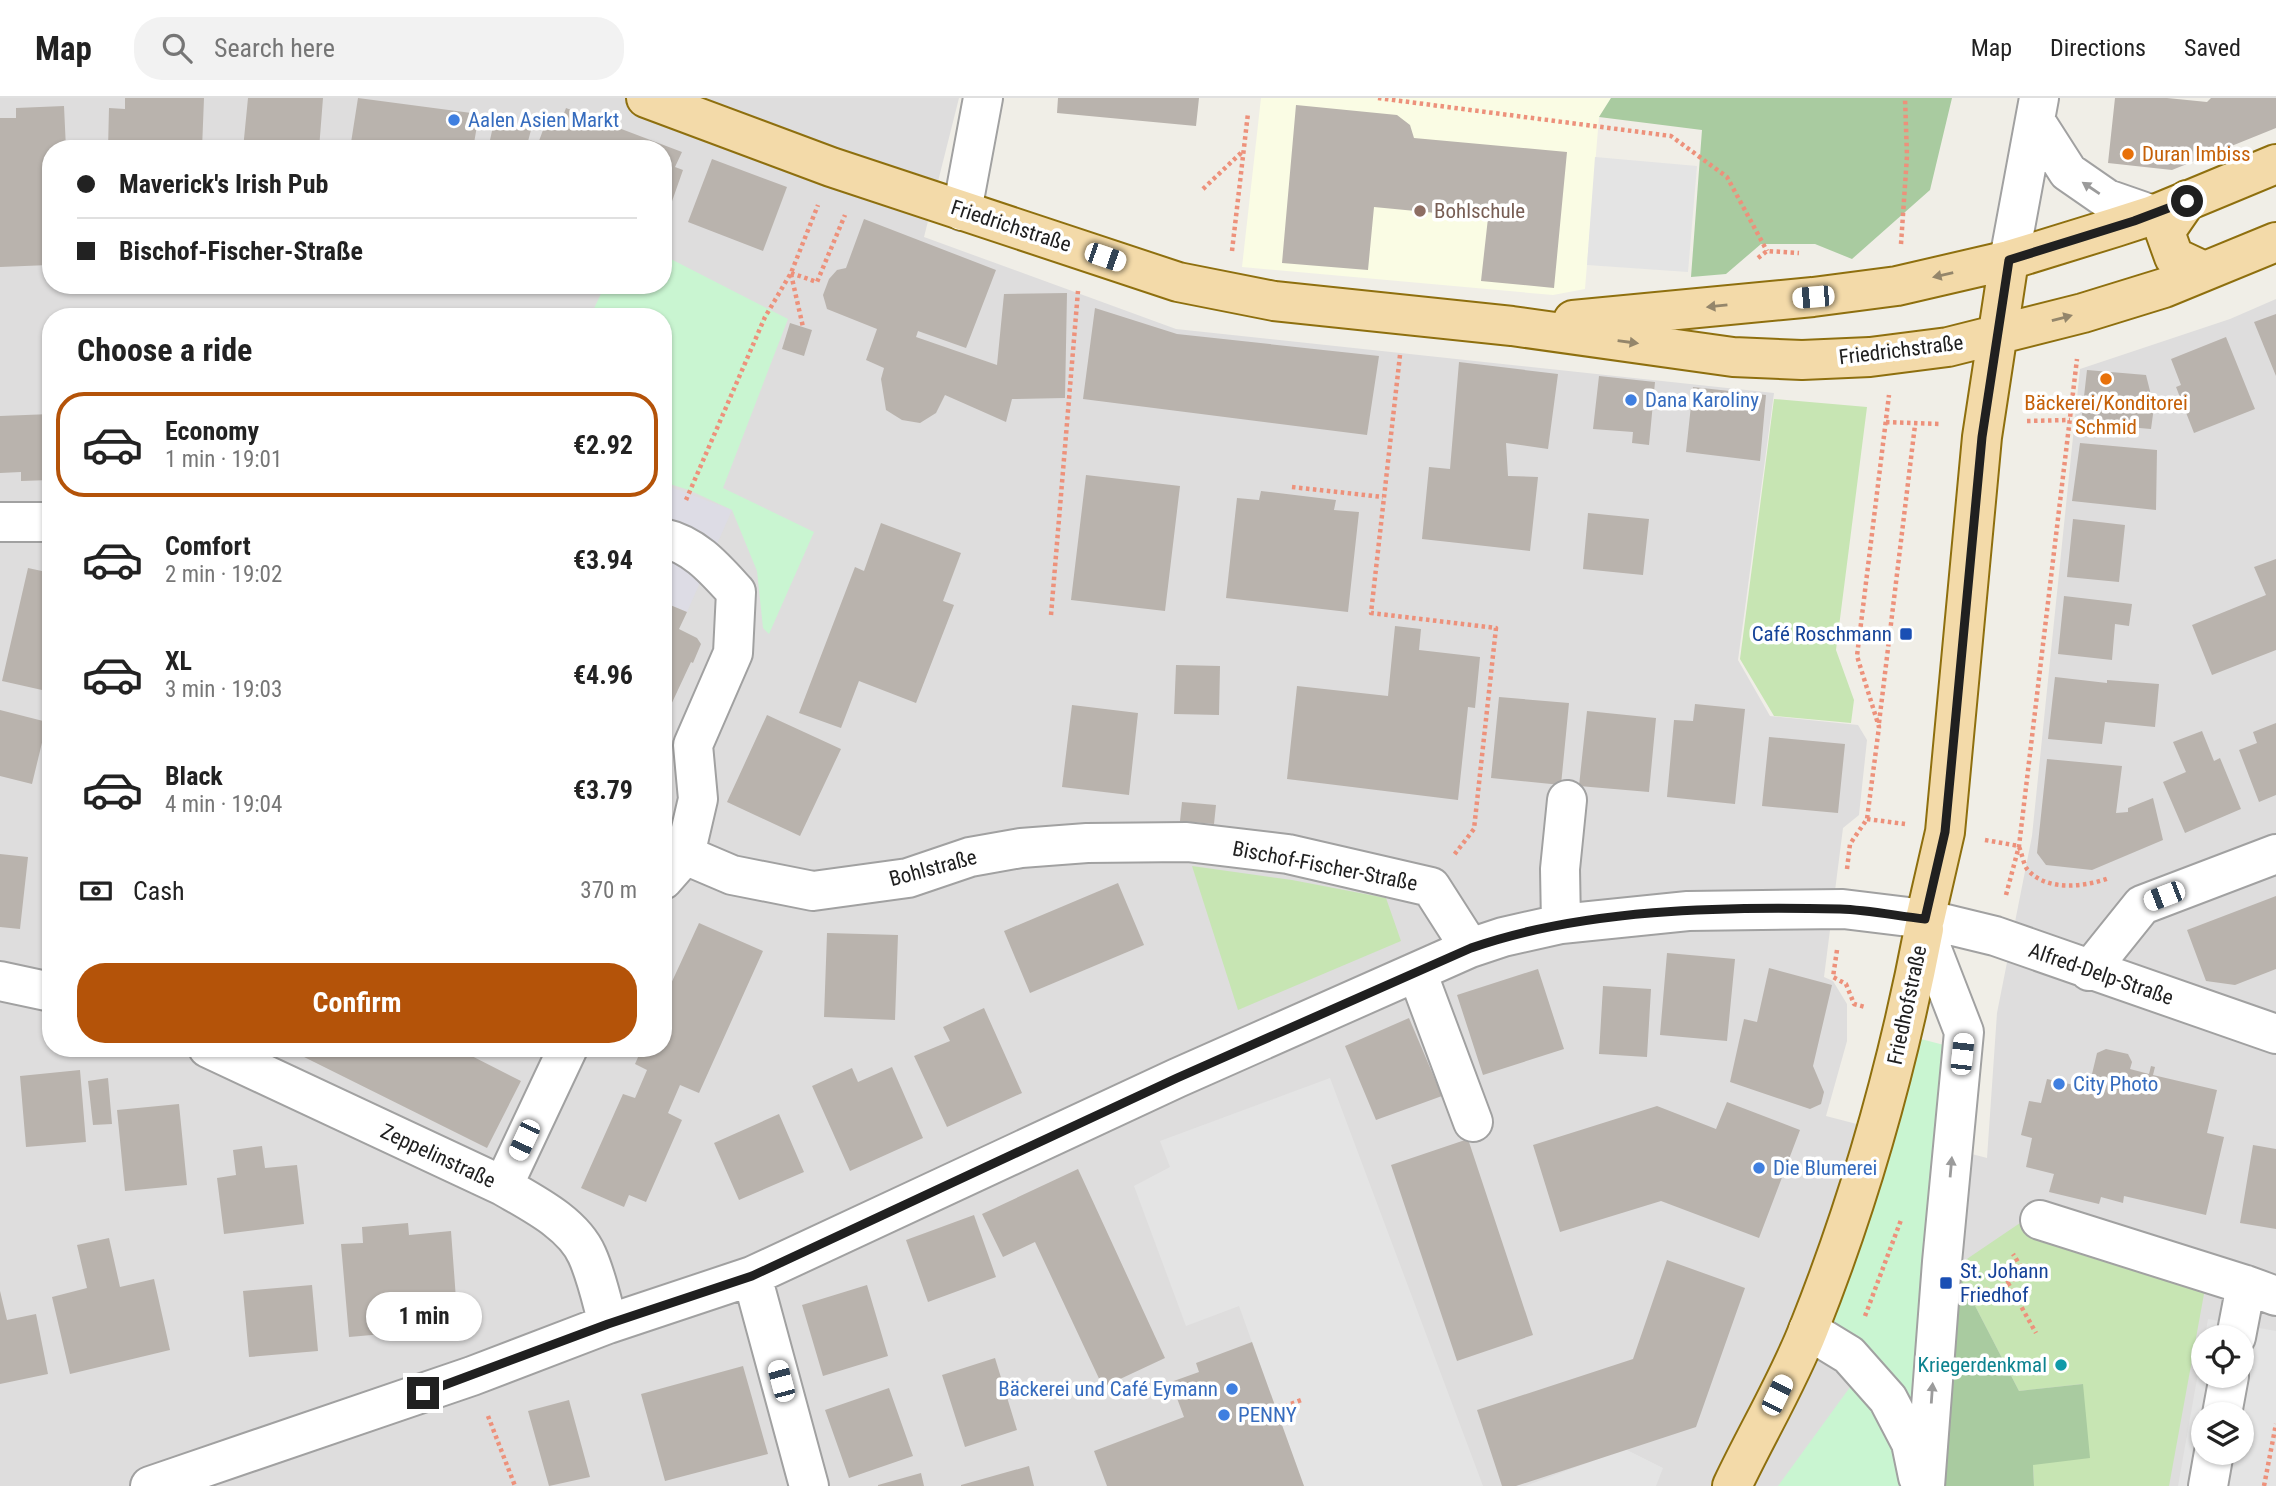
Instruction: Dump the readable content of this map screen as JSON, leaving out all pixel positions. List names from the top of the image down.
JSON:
{
  "streets": {
    "main road": ["Friedrichstraße", "Friedhofstraße"],
    "street": [
      "Bischof-Fischer-Straße",
      "Bohlstraße",
      "Alfred-Delp-Straße",
      "Zeppelinstraße"
    ]
  },
  "crossings": [
    ["Friedrichstraße", "Friedhofstraße"],
    ["Bischof-Fischer-Straße", "Bohlstraße"],
    ["Alfred-Delp-Straße", "Friedhofstraße"]
  ],
  "places": {
    "other": [
      "Aalen Asien Markt",
      "Duran Imbiss",
      "Bohlschule",
      "Bäckerei/Konditorei Schmid",
      "Dana Karoliny",
      "City Photo",
      "Die Blumerei",
      "Kriegerdenkmal",
      "Bäckerei und Café Eymann",
      "PENNY"
    ],
    "transit": ["Café Roschmann", "St. Johann Friedhof"]
  },
  "page": {
    "header": "Map",
    "search": "Search here",
    "nav": ["Map", "Directions", "Saved"],
    "banner": ["Maverick's Irish Pub", "Bischof-Fischer-Straße"],
    "heading": "Choose a ride",
    "list": [
      {
        "name": "Economy",
        "note": "1 min · 19:01",
        "value": "€2.92"
      },
      {
        "name": "Comfort",
        "note": "2 min · 19:02",
        "value": "€3.94"
      },
      {
        "name": "XL",
        "note": "3 min · 19:03",
        "value": "€4.96"
      },
      {
        "name": "Black",
        "note": "4 min · 19:04",
        "value": "€3.79"
      }
    ],
    "pay": ["Cash", "370 m"],
    "buttons": "Confirm",
    "bubble": "1 min"
  }
}
